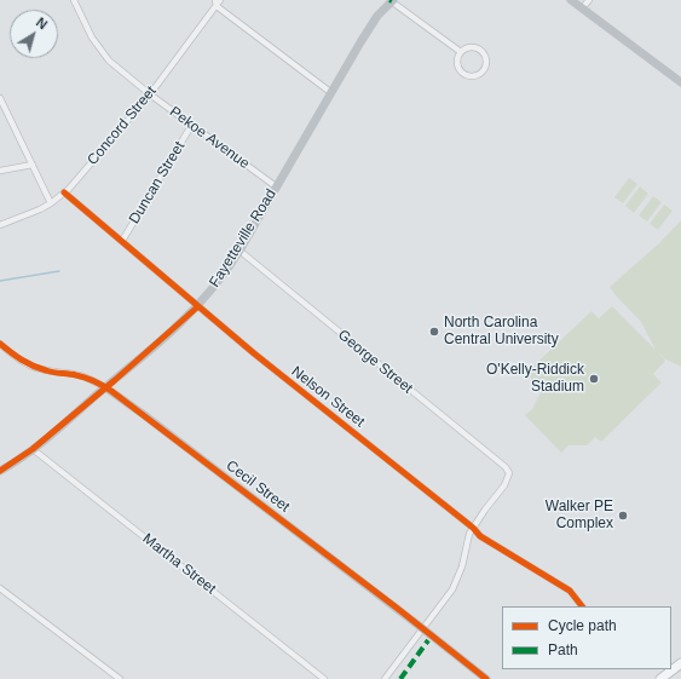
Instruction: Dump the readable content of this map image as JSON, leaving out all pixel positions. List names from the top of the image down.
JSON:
{
  "streets": {
    "main road": ["Fayetteville Road", "Cecil Street"],
    "street": [
      "Concord Street",
      "Pekoe Avenue",
      "Duncan Street",
      "George Street",
      "Nelson Street",
      "Martha Street"
    ]
  },
  "crossings": [
    ["Concord Street", "Pekoe Avenue"],
    ["Concord Street", "Nelson Street"],
    ["Pekoe Avenue", "Duncan Street"],
    ["Pekoe Avenue", "Fayetteville Road"],
    ["Duncan Street", "Nelson Street"],
    ["Fayetteville Road", "George Street"],
    ["Fayetteville Road", "Nelson Street"],
    ["Fayetteville Road", "Cecil Street"],
    ["Fayetteville Road", "Martha Street"],
    ["George Street", "Nelson Street"]
  ],
  "places": ["North Carolina Central University", "O'Kelly-Riddick Stadium", "Walker PE Complex"],
  "legend": ["Cycle path", "Path"],
  "north": "top right"
}
